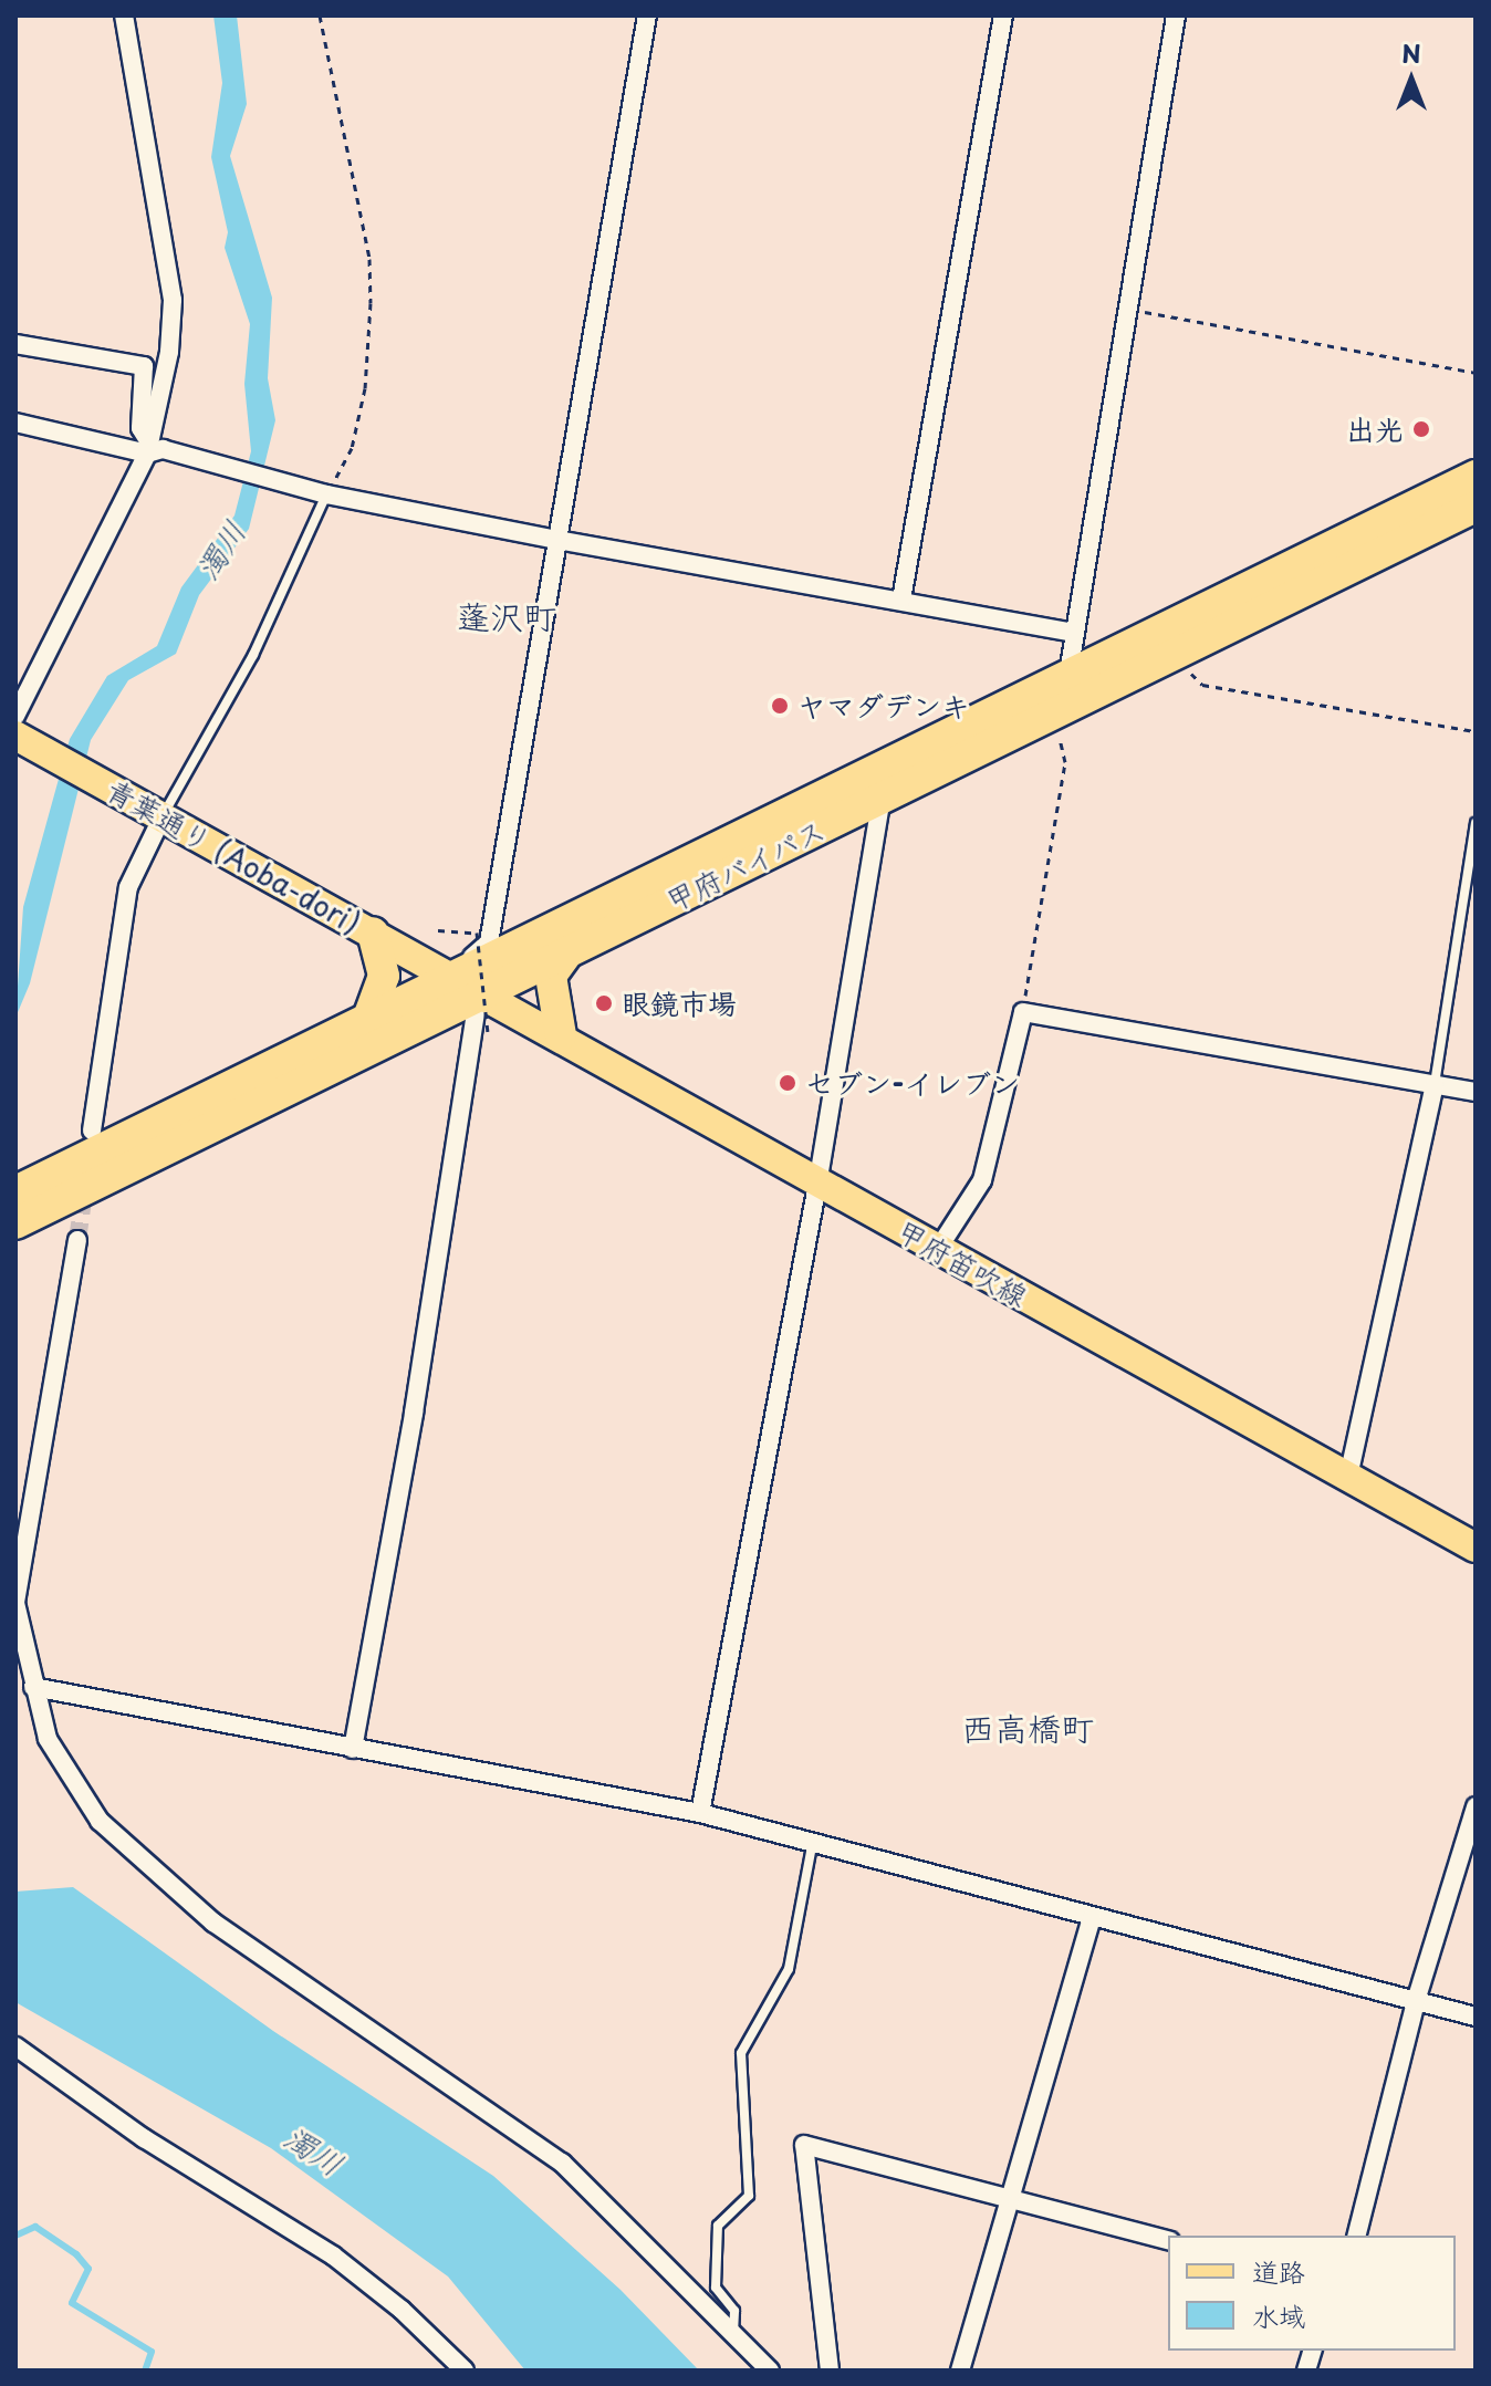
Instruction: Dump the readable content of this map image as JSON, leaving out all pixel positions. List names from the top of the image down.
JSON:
{
  "streets": {
    "highway": ["甲府バイパス"],
    "main road": ["青葉通り (Aoba-dori)", "甲府笛吹線"]
  },
  "crossings": [
    ["青葉通り (Aoba-dori)", "甲府バイパス"],
    ["青葉通り (Aoba-dori)", "甲府笛吹線"],
    ["甲府バイパス", "甲府笛吹線"]
  ],
  "districts": ["蓬沢町", "西高橋町"],
  "water": ["濁川"],
  "places": [
    "出光",
    "ヤマダデンキ",
    "眼鏡市場",
    "セブン-イレブン"
  ],
  "legend": ["道路", "水域"],
  "north": "top"
}
